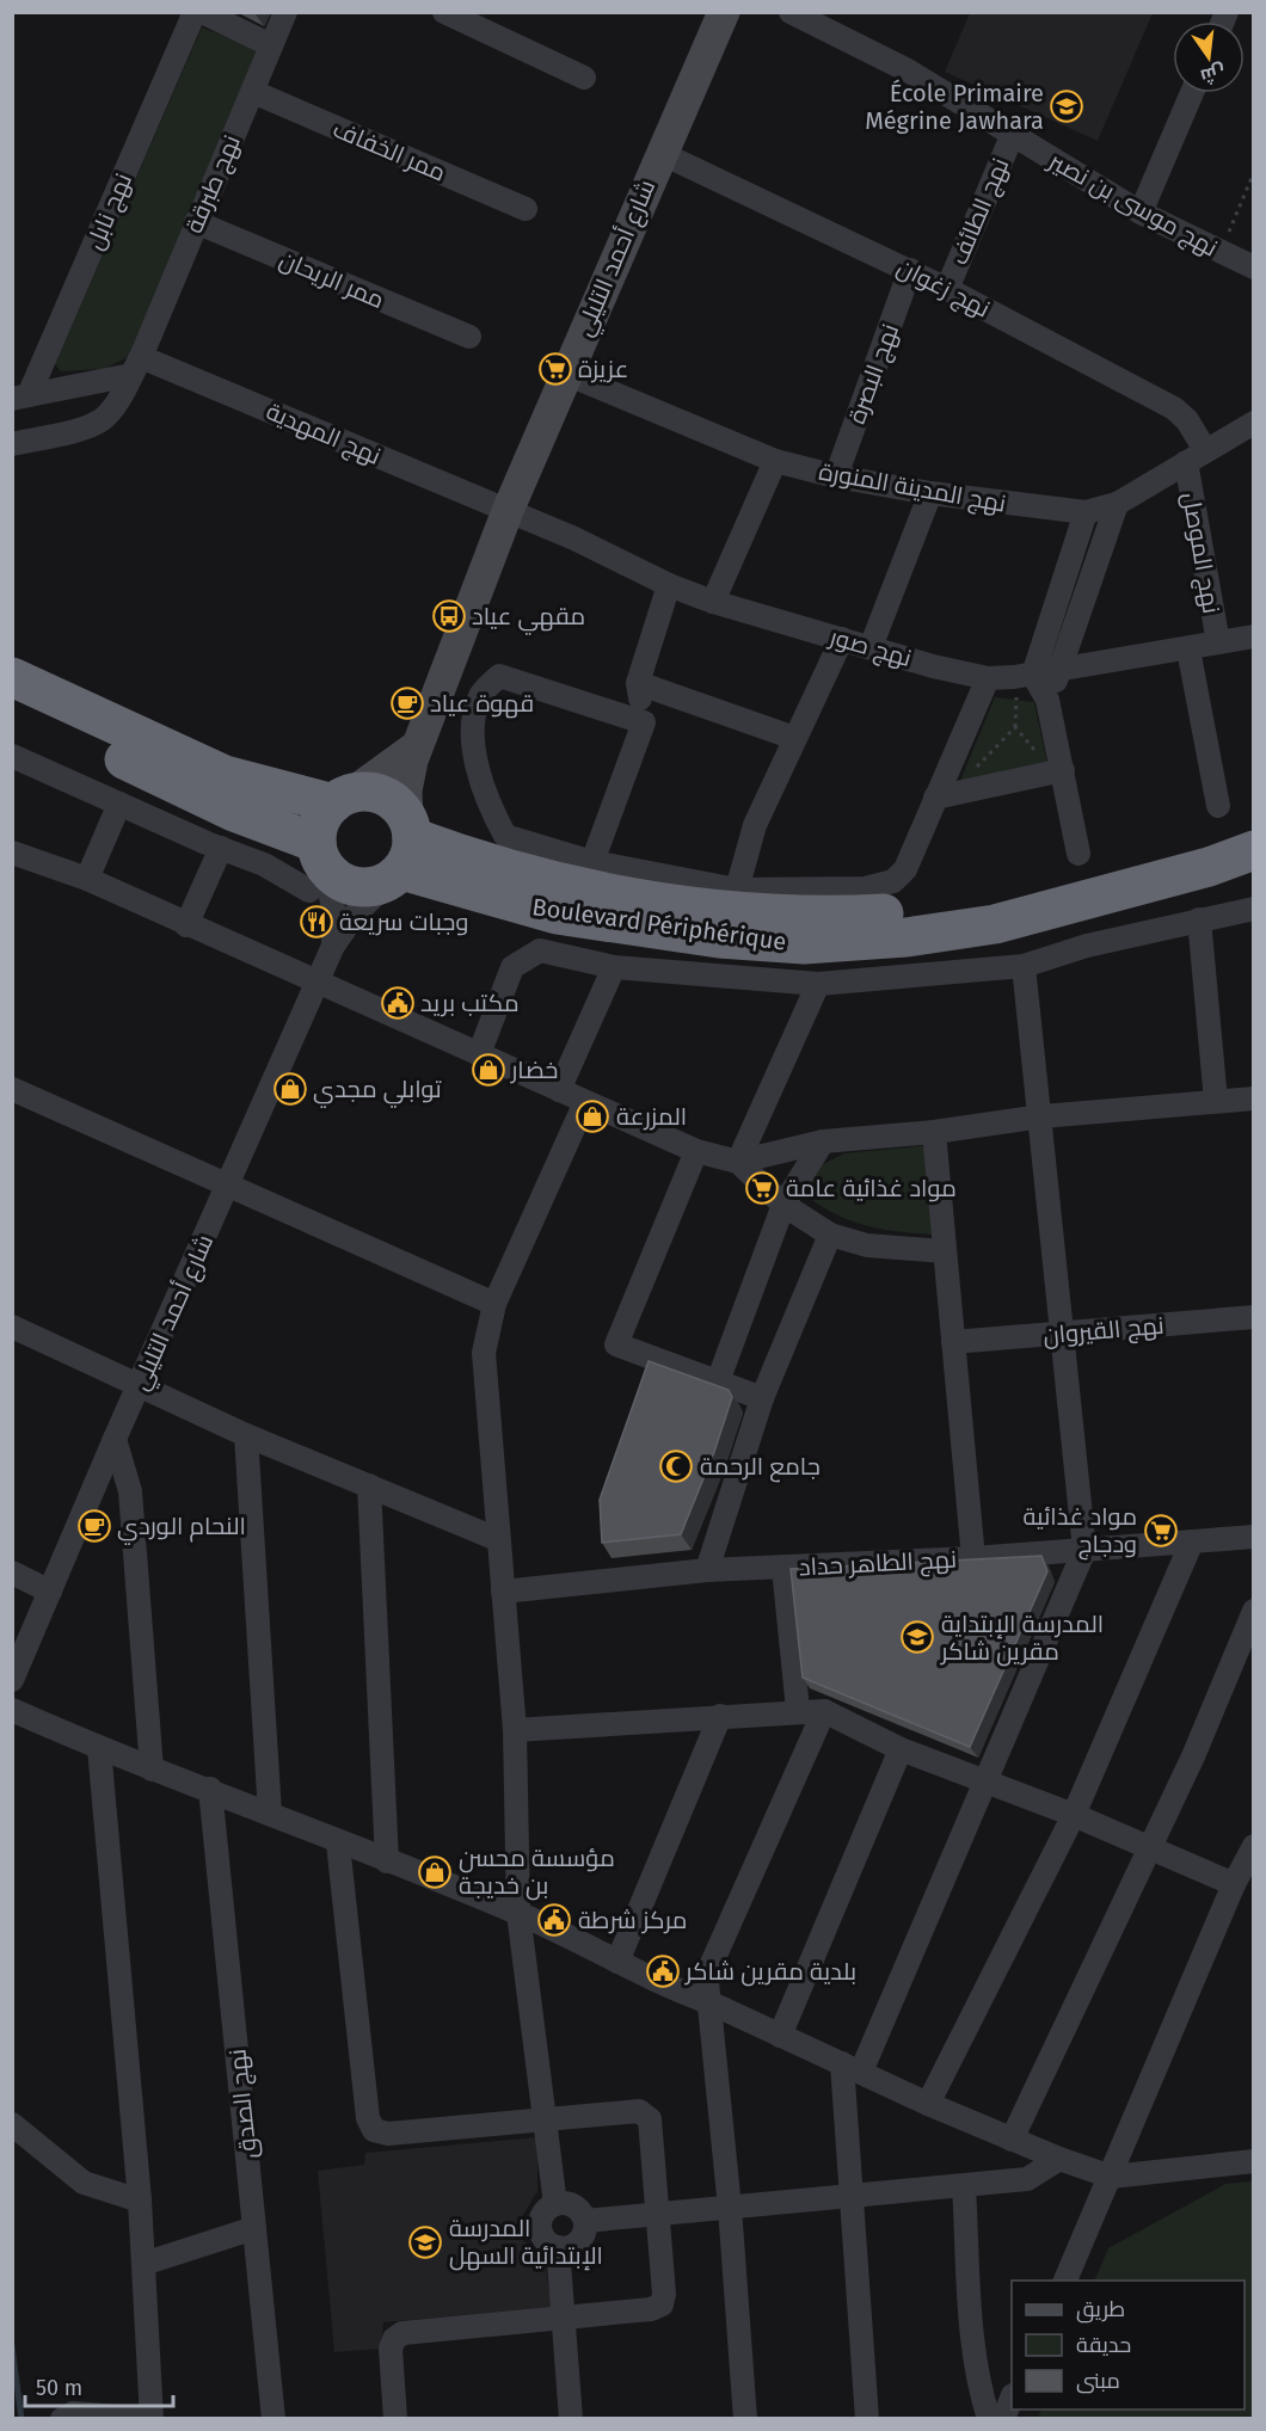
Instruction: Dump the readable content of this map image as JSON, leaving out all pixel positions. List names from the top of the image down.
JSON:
{
  "streets": {
    "highway": ["Boulevard Périphérique"],
    "street": [
      "ممر الخفاف",
      "نهج طبرقة",
      "نهج موسى بن نصير",
      "نهج نابل",
      "نهج الطائف",
      "شارع أحمد التليلي",
      "ممر الريحان",
      "نهج زغوان",
      "نهج البصرة",
      "نهج المهدية",
      "نهج المدينة المنورة",
      "نهج الموصل",
      "نهج صور",
      "نهج القيروان",
      "نهج الطاهر حداد",
      "نهج الصدق"
    ]
  },
  "crossings": [
    ["ممر الخفاف", "نهج طبرقة"],
    ["نهج طبرقة", "ممر الريحان"],
    ["نهج طبرقة", "نهج المهدية"],
    ["نهج موسى بن نصير", "نهج الطائف"],
    ["نهج الطائف", "نهج زغوان"],
    ["شارع أحمد التليلي", "نهج زغوان"],
    ["شارع أحمد التليلي", "نهج المهدية"],
    ["شارع أحمد التليلي", "نهج المدينة المنورة"],
    ["شارع أحمد التليلي", "نهج صور"],
    ["شارع أحمد التليلي", "Boulevard Périphérique"],
    ["نهج زغوان", "نهج البصرة"],
    ["نهج زغوان", "نهج المدينة المنورة"],
    ["نهج زغوان", "نهج الموصل"],
    ["نهج البصرة", "نهج المدينة المنورة"],
    ["نهج المهدية", "نهج صور"],
    ["نهج المدينة المنورة", "نهج الموصل"],
    ["نهج الموصل", "نهج صور"]
  ],
  "places": {
    "school or university": ["École Primaire Mégrine Jawhara", "المدرسة الإبتداية مقرين شاكر", "المدرسة الإبتدائية السهل"],
    "supermarket": ["عزيزة", "مواد غذائية عامة", "مواد غذائية ودجاج"],
    "bus stop": ["مقهي عياد"],
    "cafe": ["قهوة عياد", "النحام الوردي"],
    "restaurant": ["وجبات سريعة"],
    "public building": ["مكتب بريد", "مركز شرطة", "بلدية مقرين شاكر"],
    "shop": [
      "خضار",
      "توابلي مجدي",
      "المزرعة",
      "مؤسسة محسن بن خديجة"
    ],
    "mosque": ["جامع الرحمة"]
  },
  "legend": ["طريق", "حديقة", "مبنى"],
  "scale_bar": "50 m",
  "north": "bottom"
}
